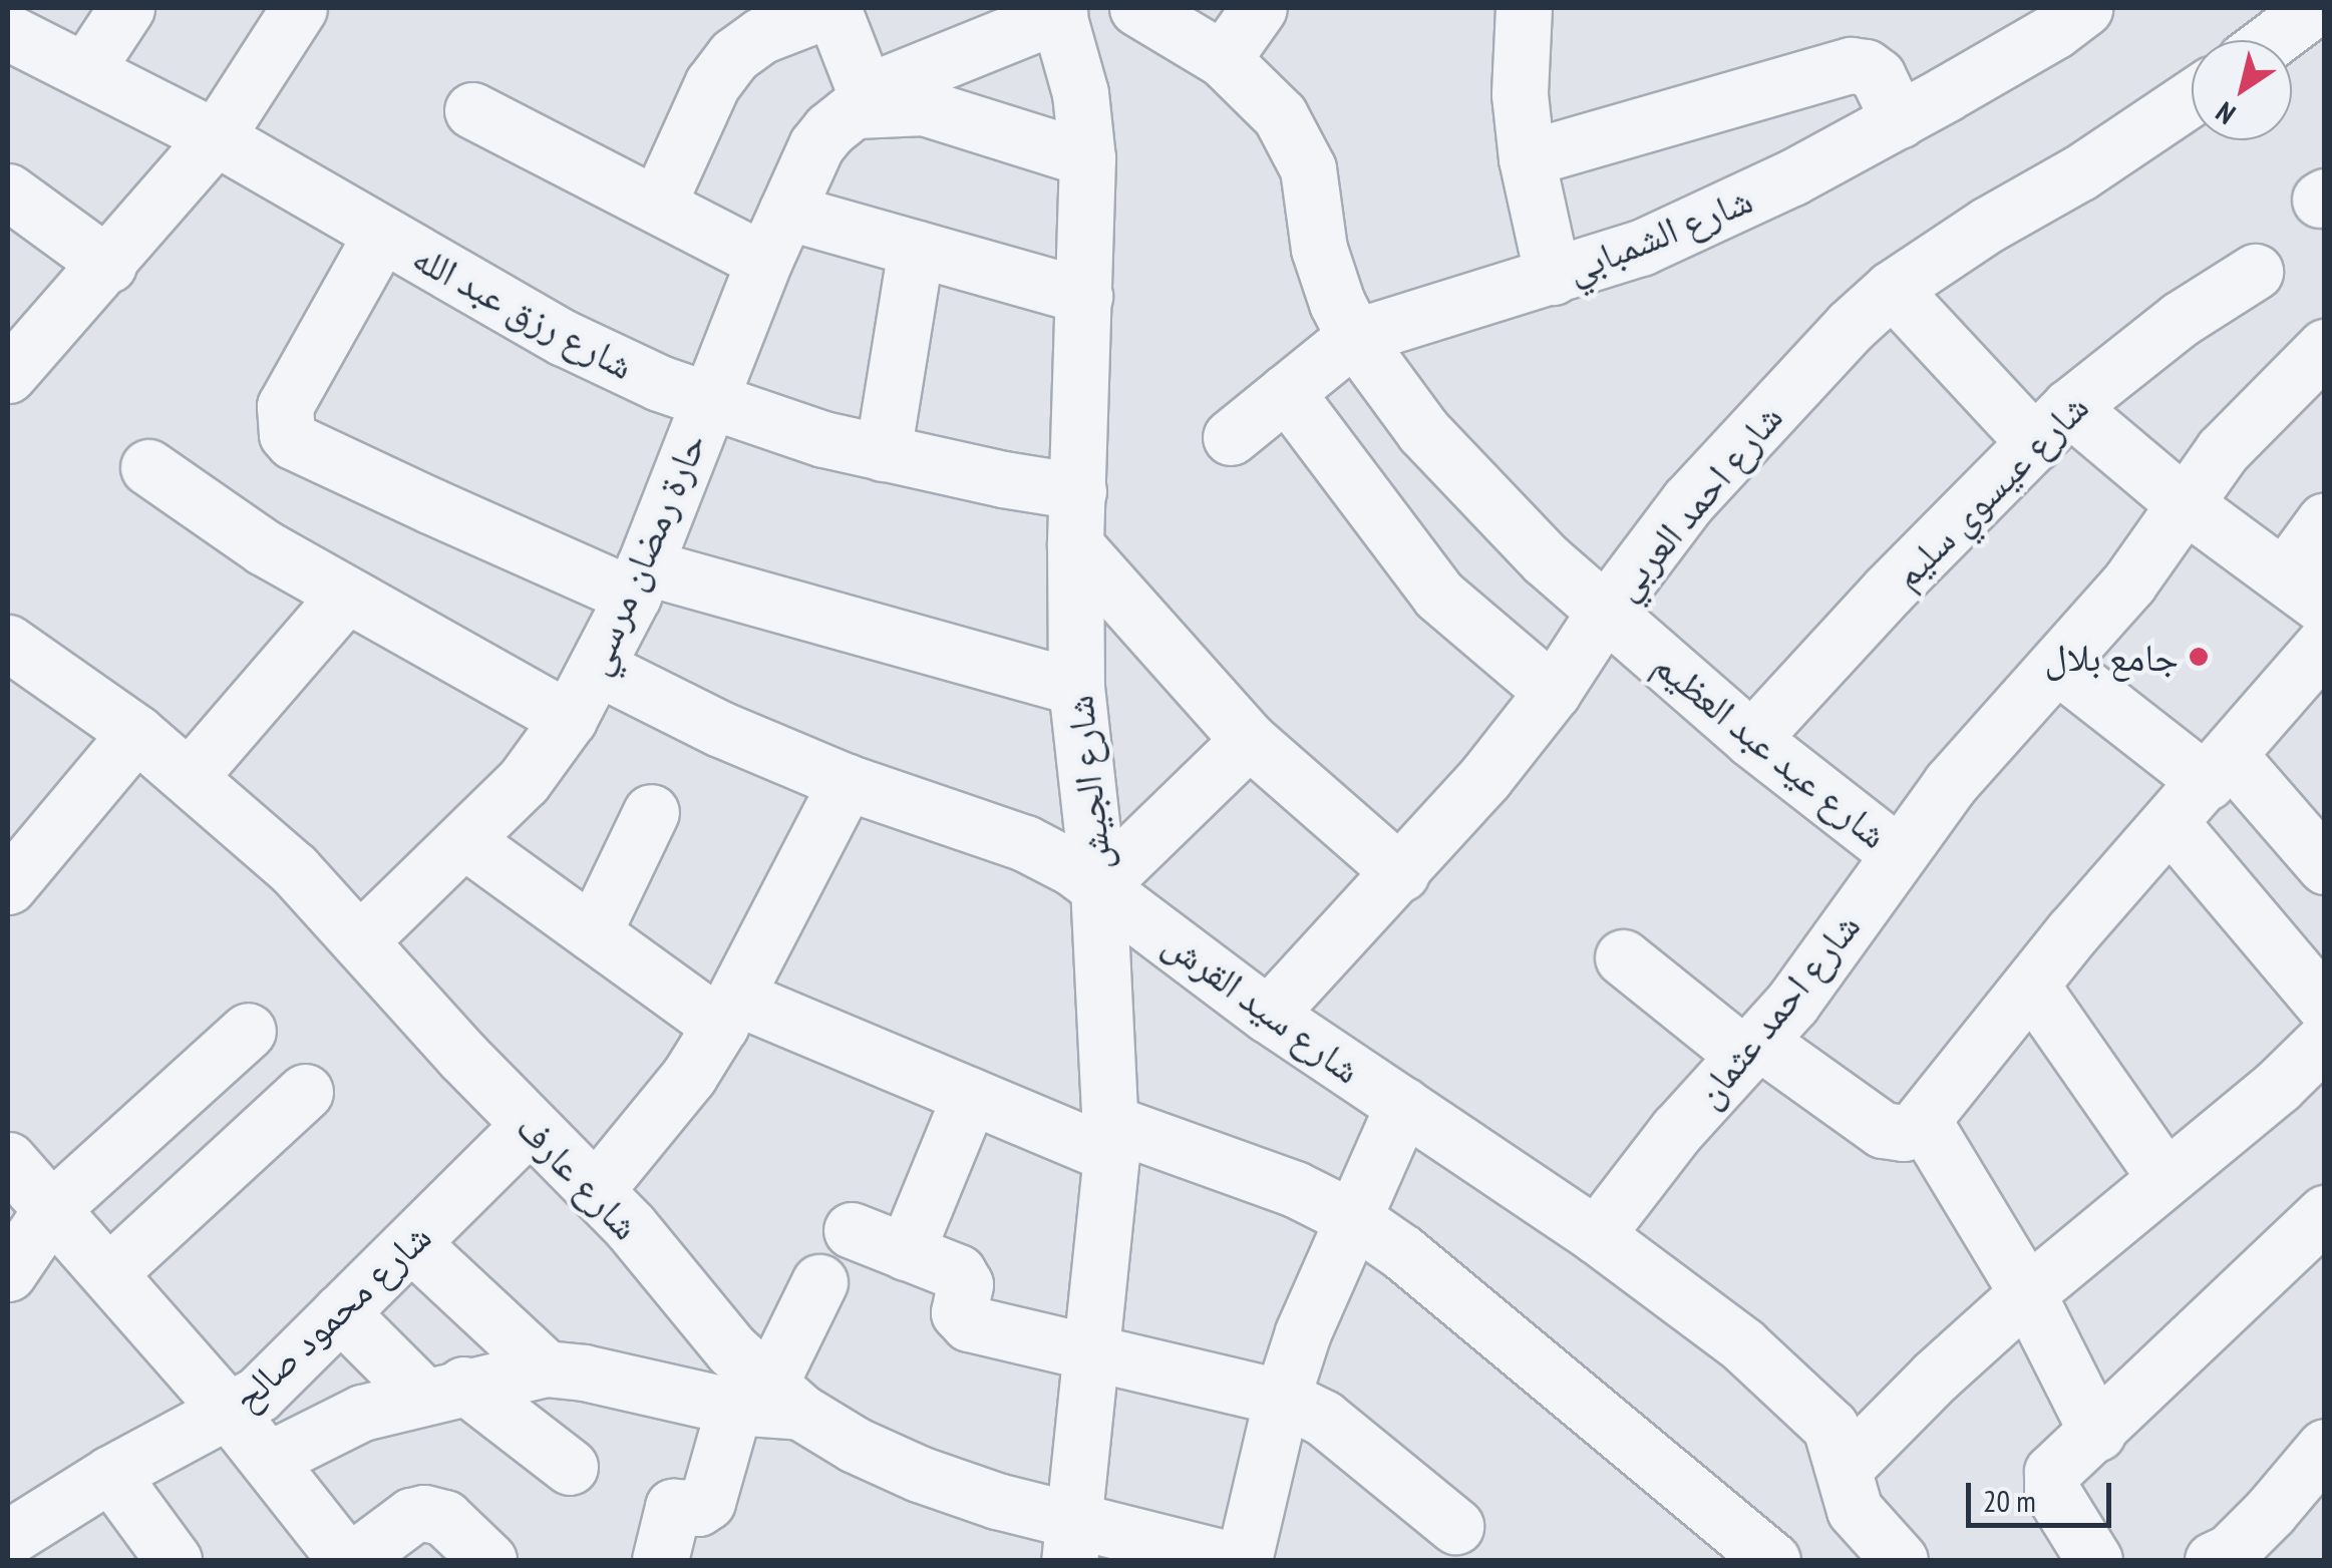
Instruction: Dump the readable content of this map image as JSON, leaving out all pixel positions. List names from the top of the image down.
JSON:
{
  "streets": {
    "street": [
      "شارع الشمبابي",
      "شارع رزق عبد الله",
      "شارع عيسوي سليم",
      "شارع احمد العربي",
      "حارة رمضان مرسي",
      "شارع عيد عبد العظيم",
      "شارع الجيش",
      "شارع سيد القرش",
      "شارع احمد عثمان",
      "شارع عارف",
      "شارع محمود صالح"
    ]
  },
  "crossings": [
    ["شارع الشمبابي", "شارع عيد عبد العظيم"],
    ["شارع رزق عبد الله", "حارة رمضان مرسي"],
    ["شارع رزق عبد الله", "شارع الجيش"],
    ["شارع عيسوي سليم", "شارع عيد عبد العظيم"],
    ["شارع احمد العربي", "شارع عيد عبد العظيم"],
    ["شارع احمد العربي", "شارع سيد القرش"],
    ["حارة رمضان مرسي", "شارع سيد القرش"],
    ["حارة رمضان مرسي", "شارع عارف"],
    ["شارع عيد عبد العظيم", "شارع احمد عثمان"],
    ["شارع الجيش", "شارع سيد القرش"],
    ["شارع الجيش", "شارع عارف"],
    ["شارع سيد القرش", "شارع احمد عثمان"],
    ["شارع عارف", "شارع محمود صالح"]
  ],
  "places": ["جامع بلال"],
  "scale_bar": "20 m",
  "north": "bottom left"
}
